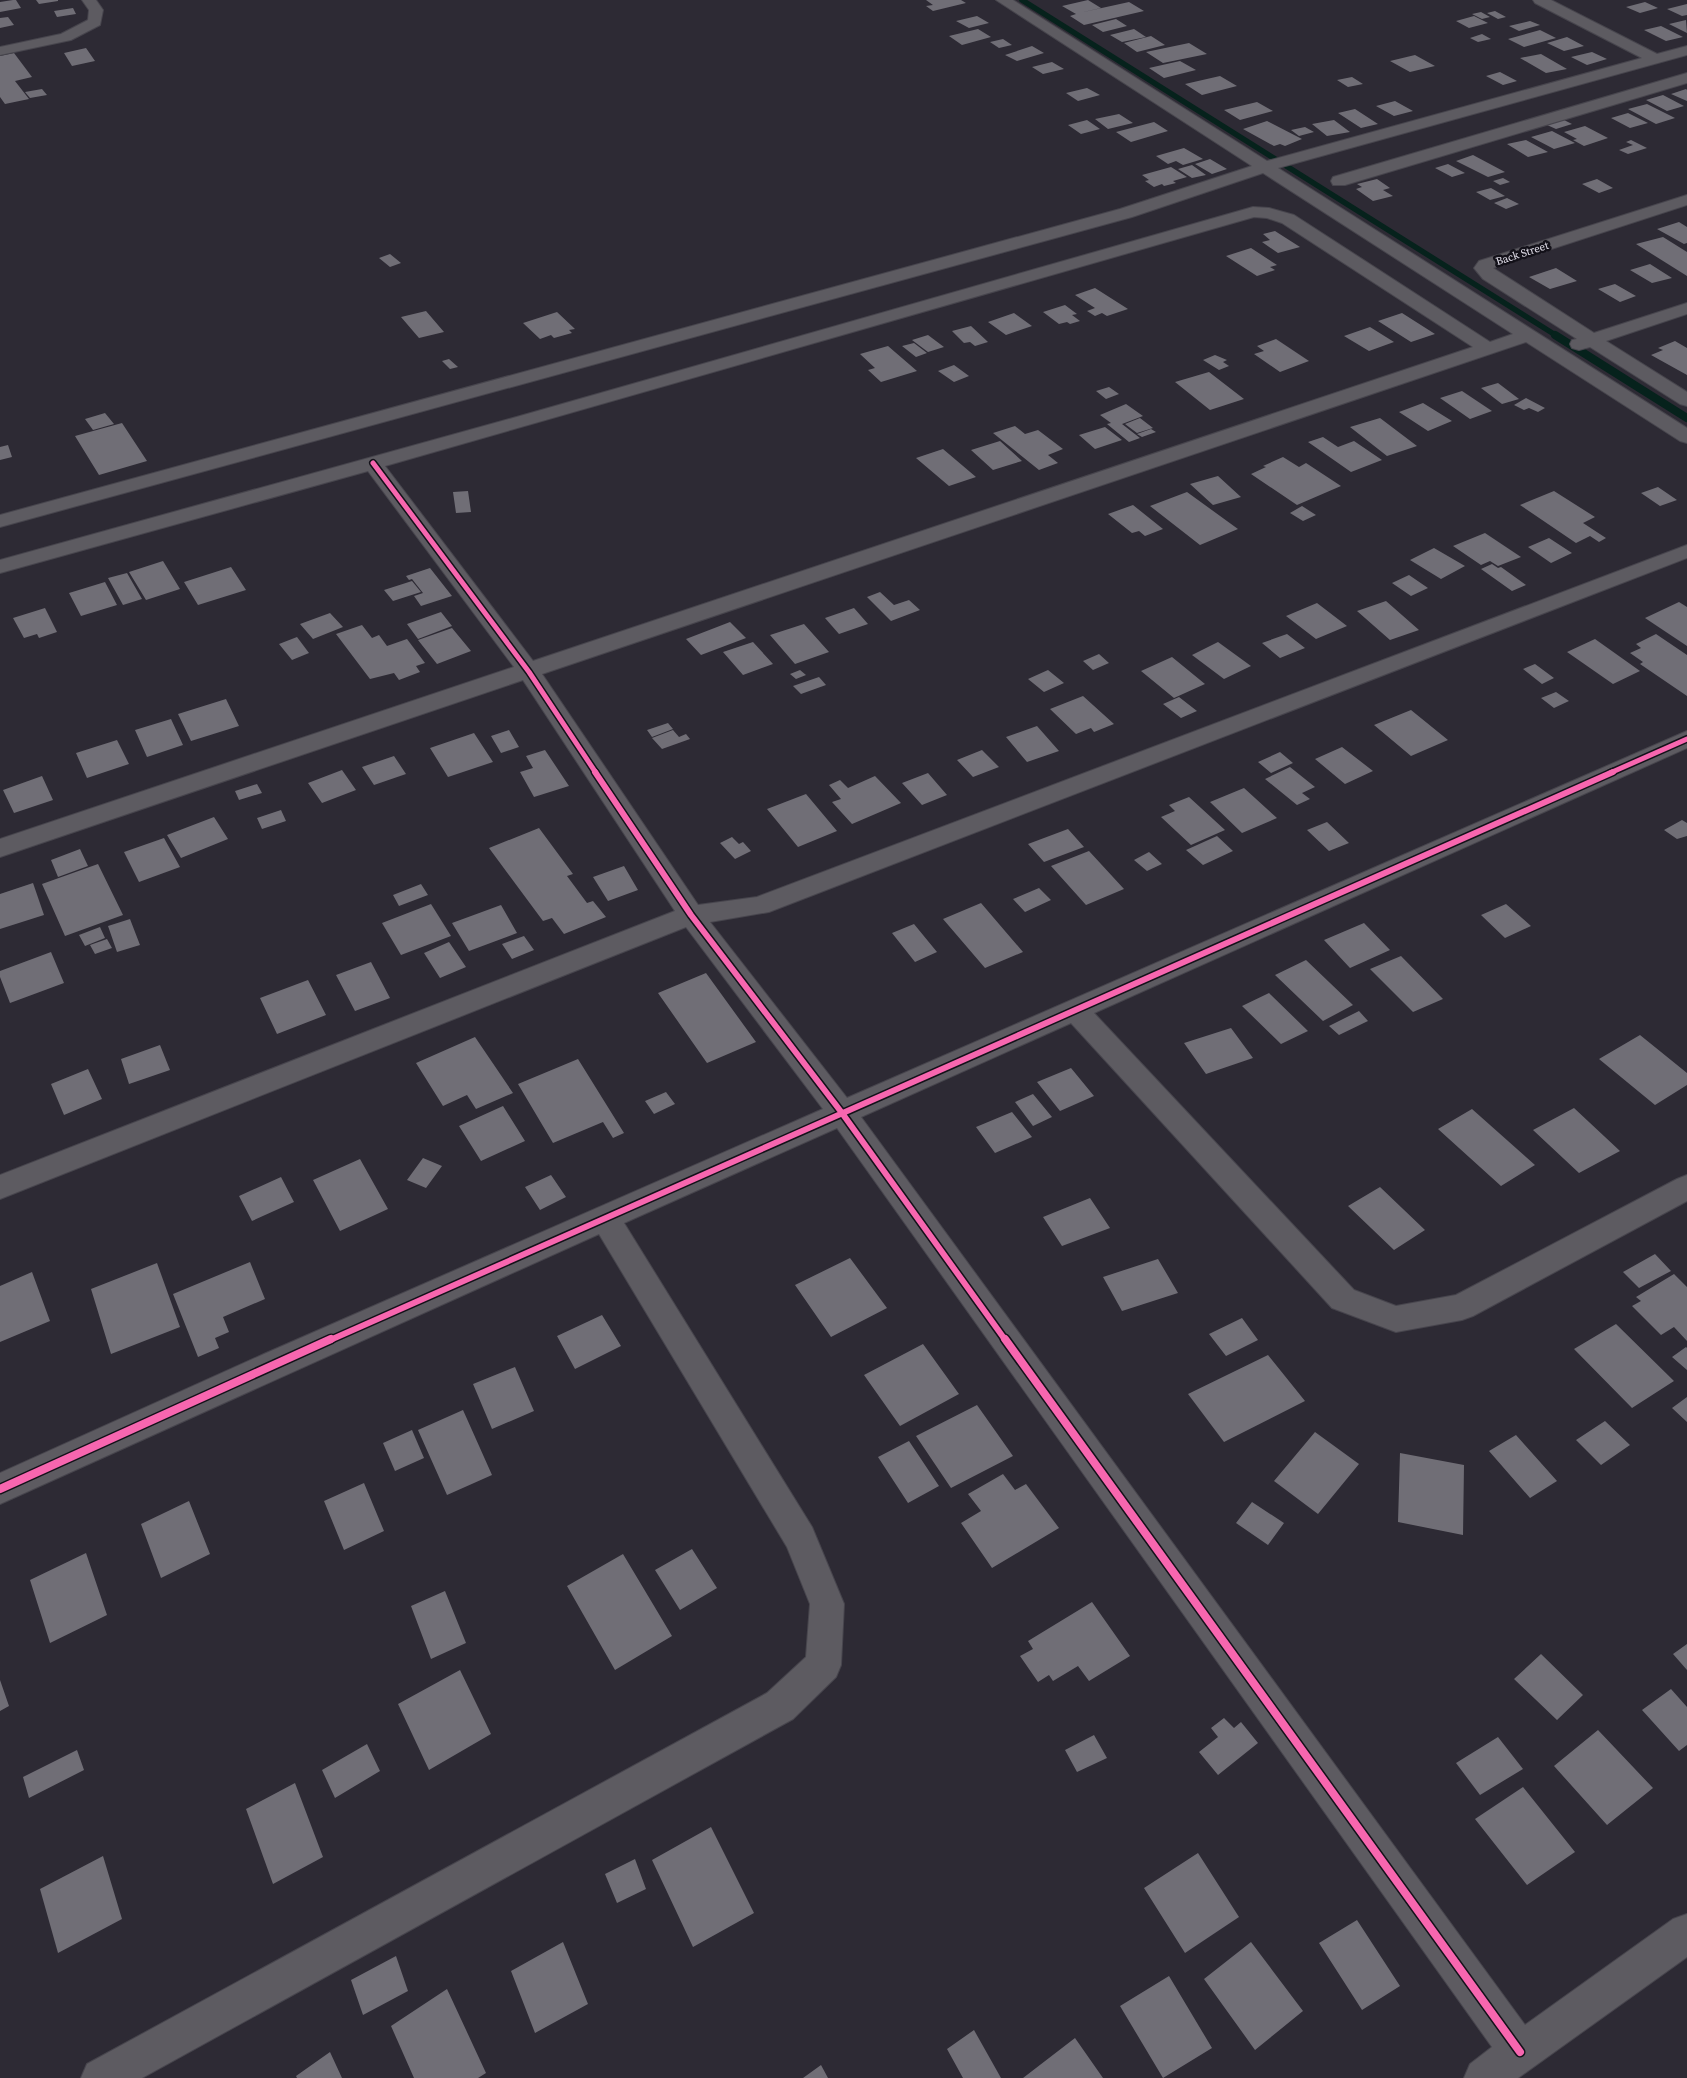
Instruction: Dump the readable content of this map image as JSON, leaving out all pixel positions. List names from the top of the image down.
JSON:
{
  "streets": {
    "street": ["Back Street"]
  }
}
